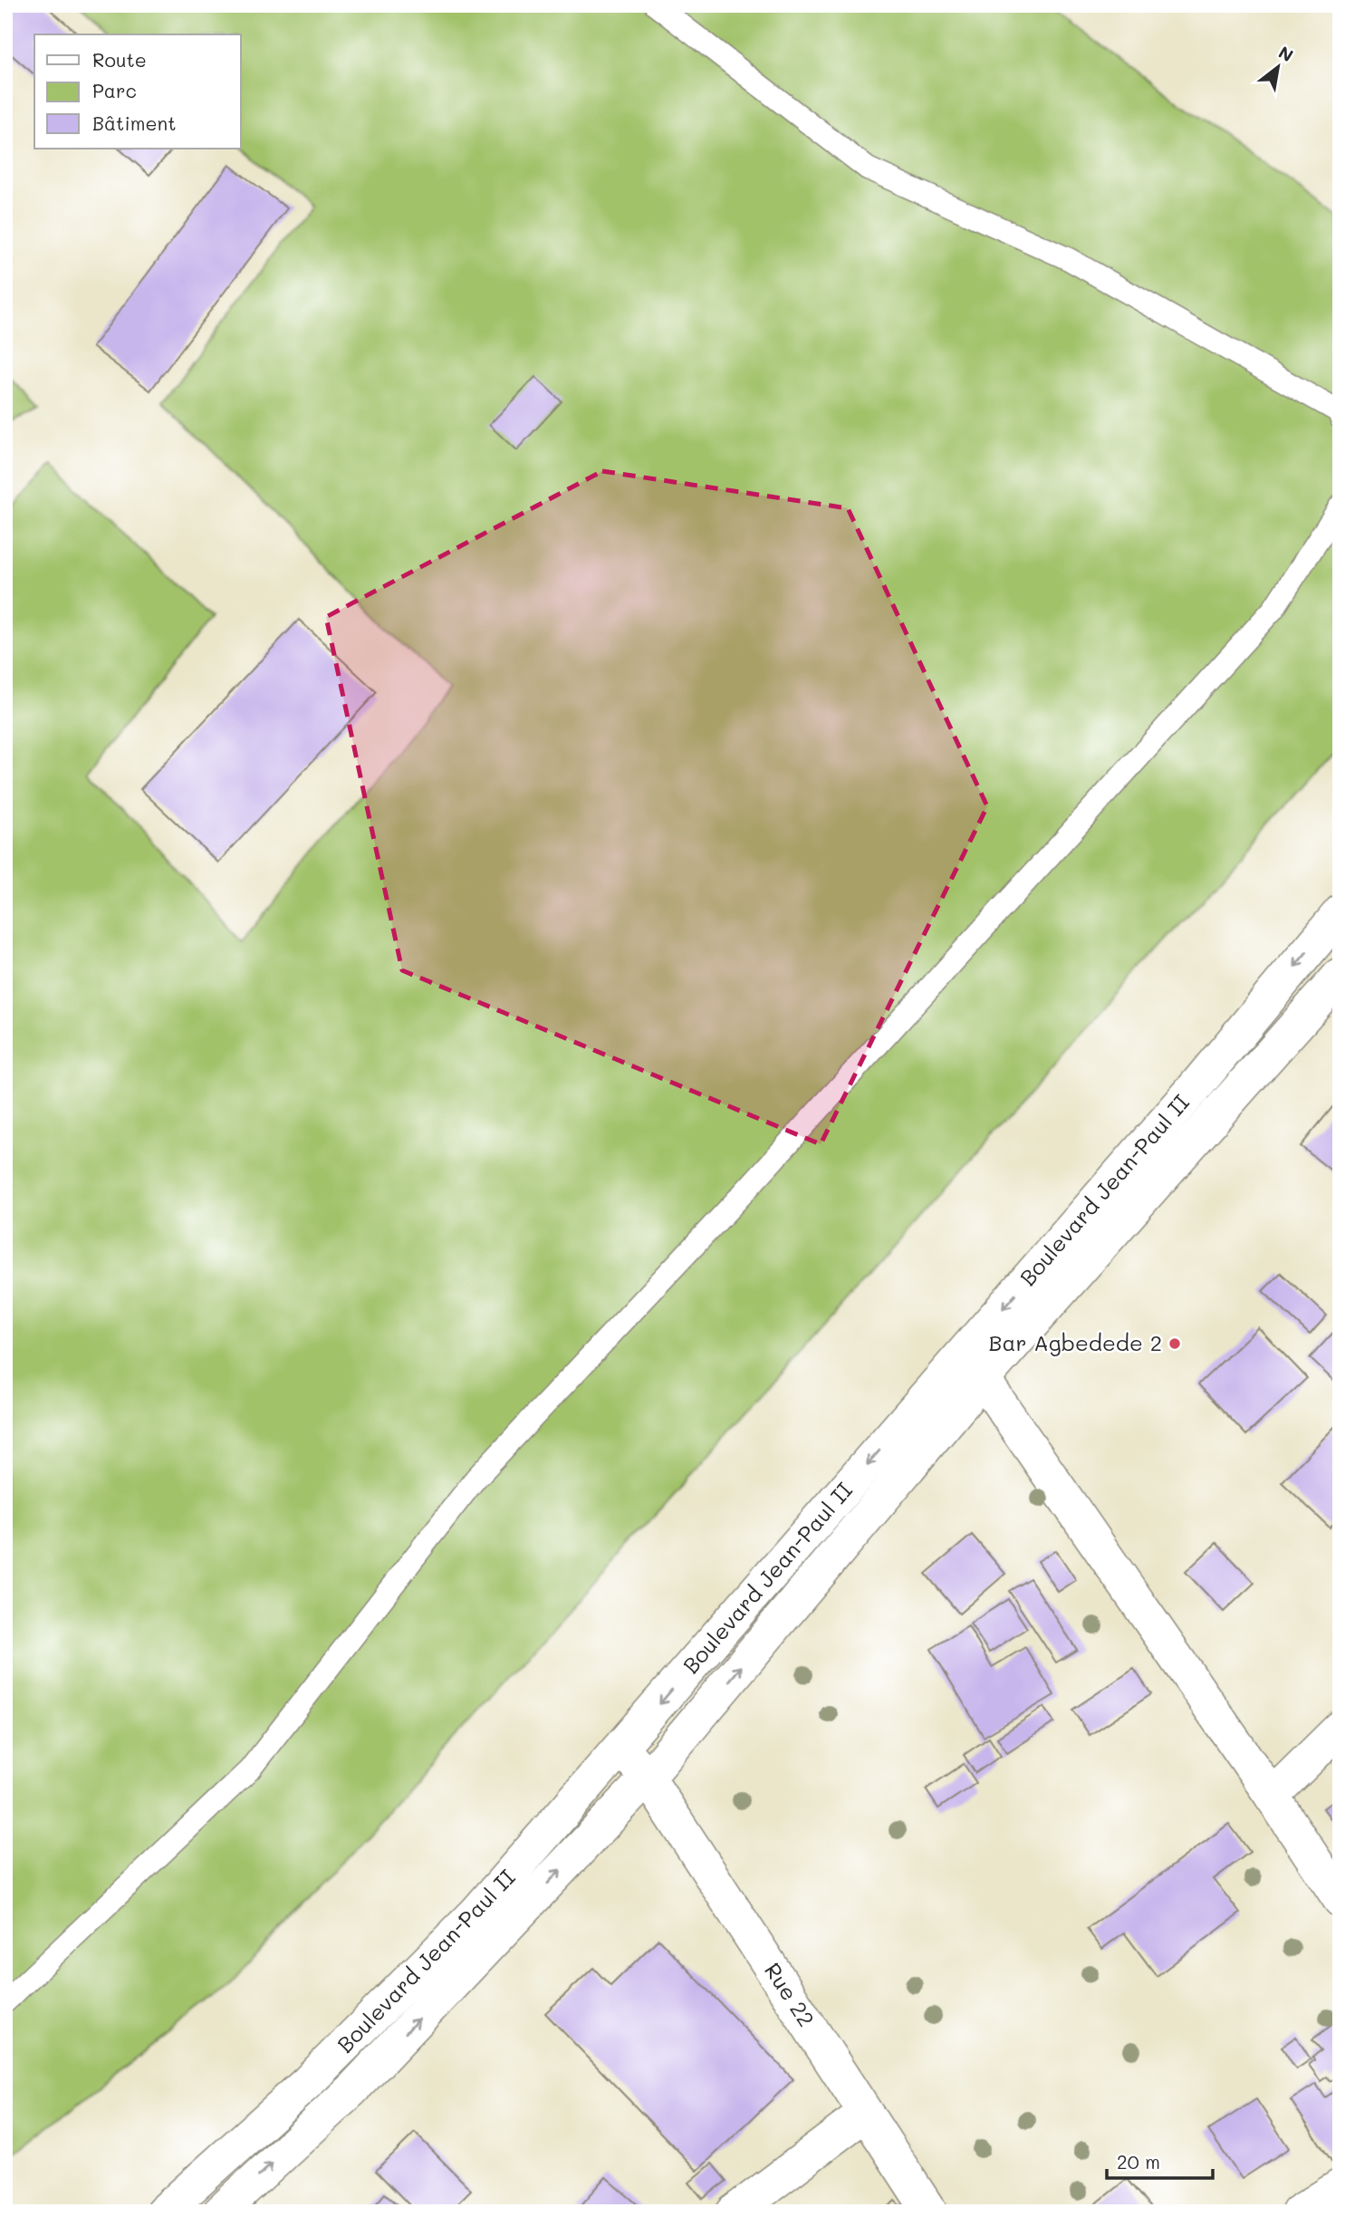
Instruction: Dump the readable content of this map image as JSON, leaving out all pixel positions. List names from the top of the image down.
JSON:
{
  "streets": {
    "main road": ["Boulevard Jean-Paul II", "Rue 22"]
  },
  "crossings": [
    ["Boulevard Jean-Paul II", "Rue 22"]
  ],
  "places": ["Bar Agbedede 2"],
  "legend": ["Route", "Parc", "Bâtiment"],
  "scale_bar": "20 m",
  "north": "top right"
}
